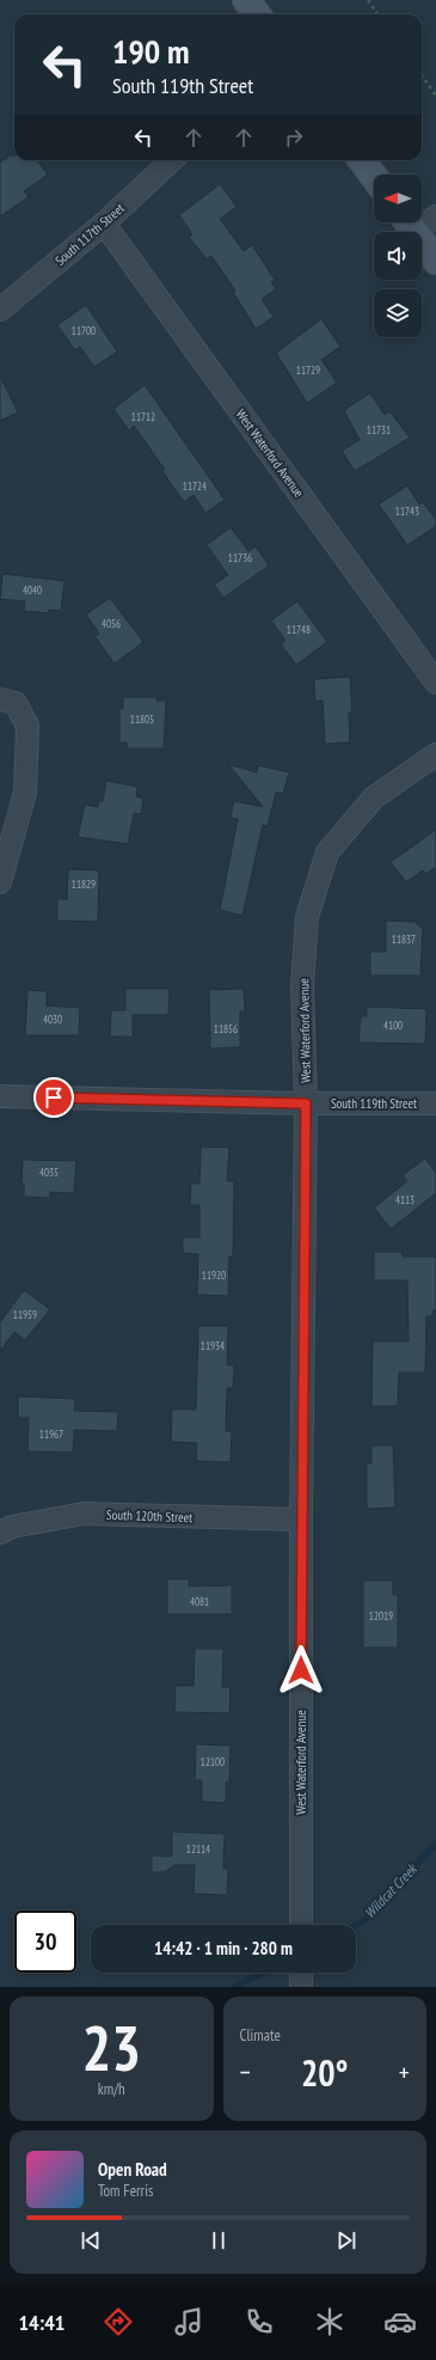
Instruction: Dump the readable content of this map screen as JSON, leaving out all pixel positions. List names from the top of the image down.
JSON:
{
  "streets": {
    "street": [
      "South 117th Street",
      "West Waterford Avenue",
      "South 119th Street",
      "South 120th Street"
    ]
  },
  "crossings": [
    ["South 117th Street", "West Waterford Avenue"],
    ["West Waterford Avenue", "South 119th Street"],
    ["West Waterford Avenue", "South 120th Street"]
  ],
  "water": ["Wildcat Creek"],
  "house_numbers": [
    "11700",
    "11729",
    "11712",
    "11731",
    "11724",
    "11743",
    "11736",
    "4040",
    "4056",
    "11748",
    "11805",
    "11829",
    "11837",
    "4030",
    "4100",
    "11856",
    "4035",
    "4113",
    "11920",
    "11959",
    "11934",
    "11967",
    "4081",
    "12019",
    "12100",
    "12114"
  ],
  "north": "left",
  "page": {
    "turn": ["190 m", "South 119th Street"],
    "limit": "30",
    "trip": "14:42 · 1 min · 280 m",
    "tile": [
      ["23", "km/h"],
      "Climate"
    ],
    "heat": ["−", "20°", "+"],
    "song": ["Open Road", "Tom Ferris"],
    "tabs": "14:41"
  }
}
